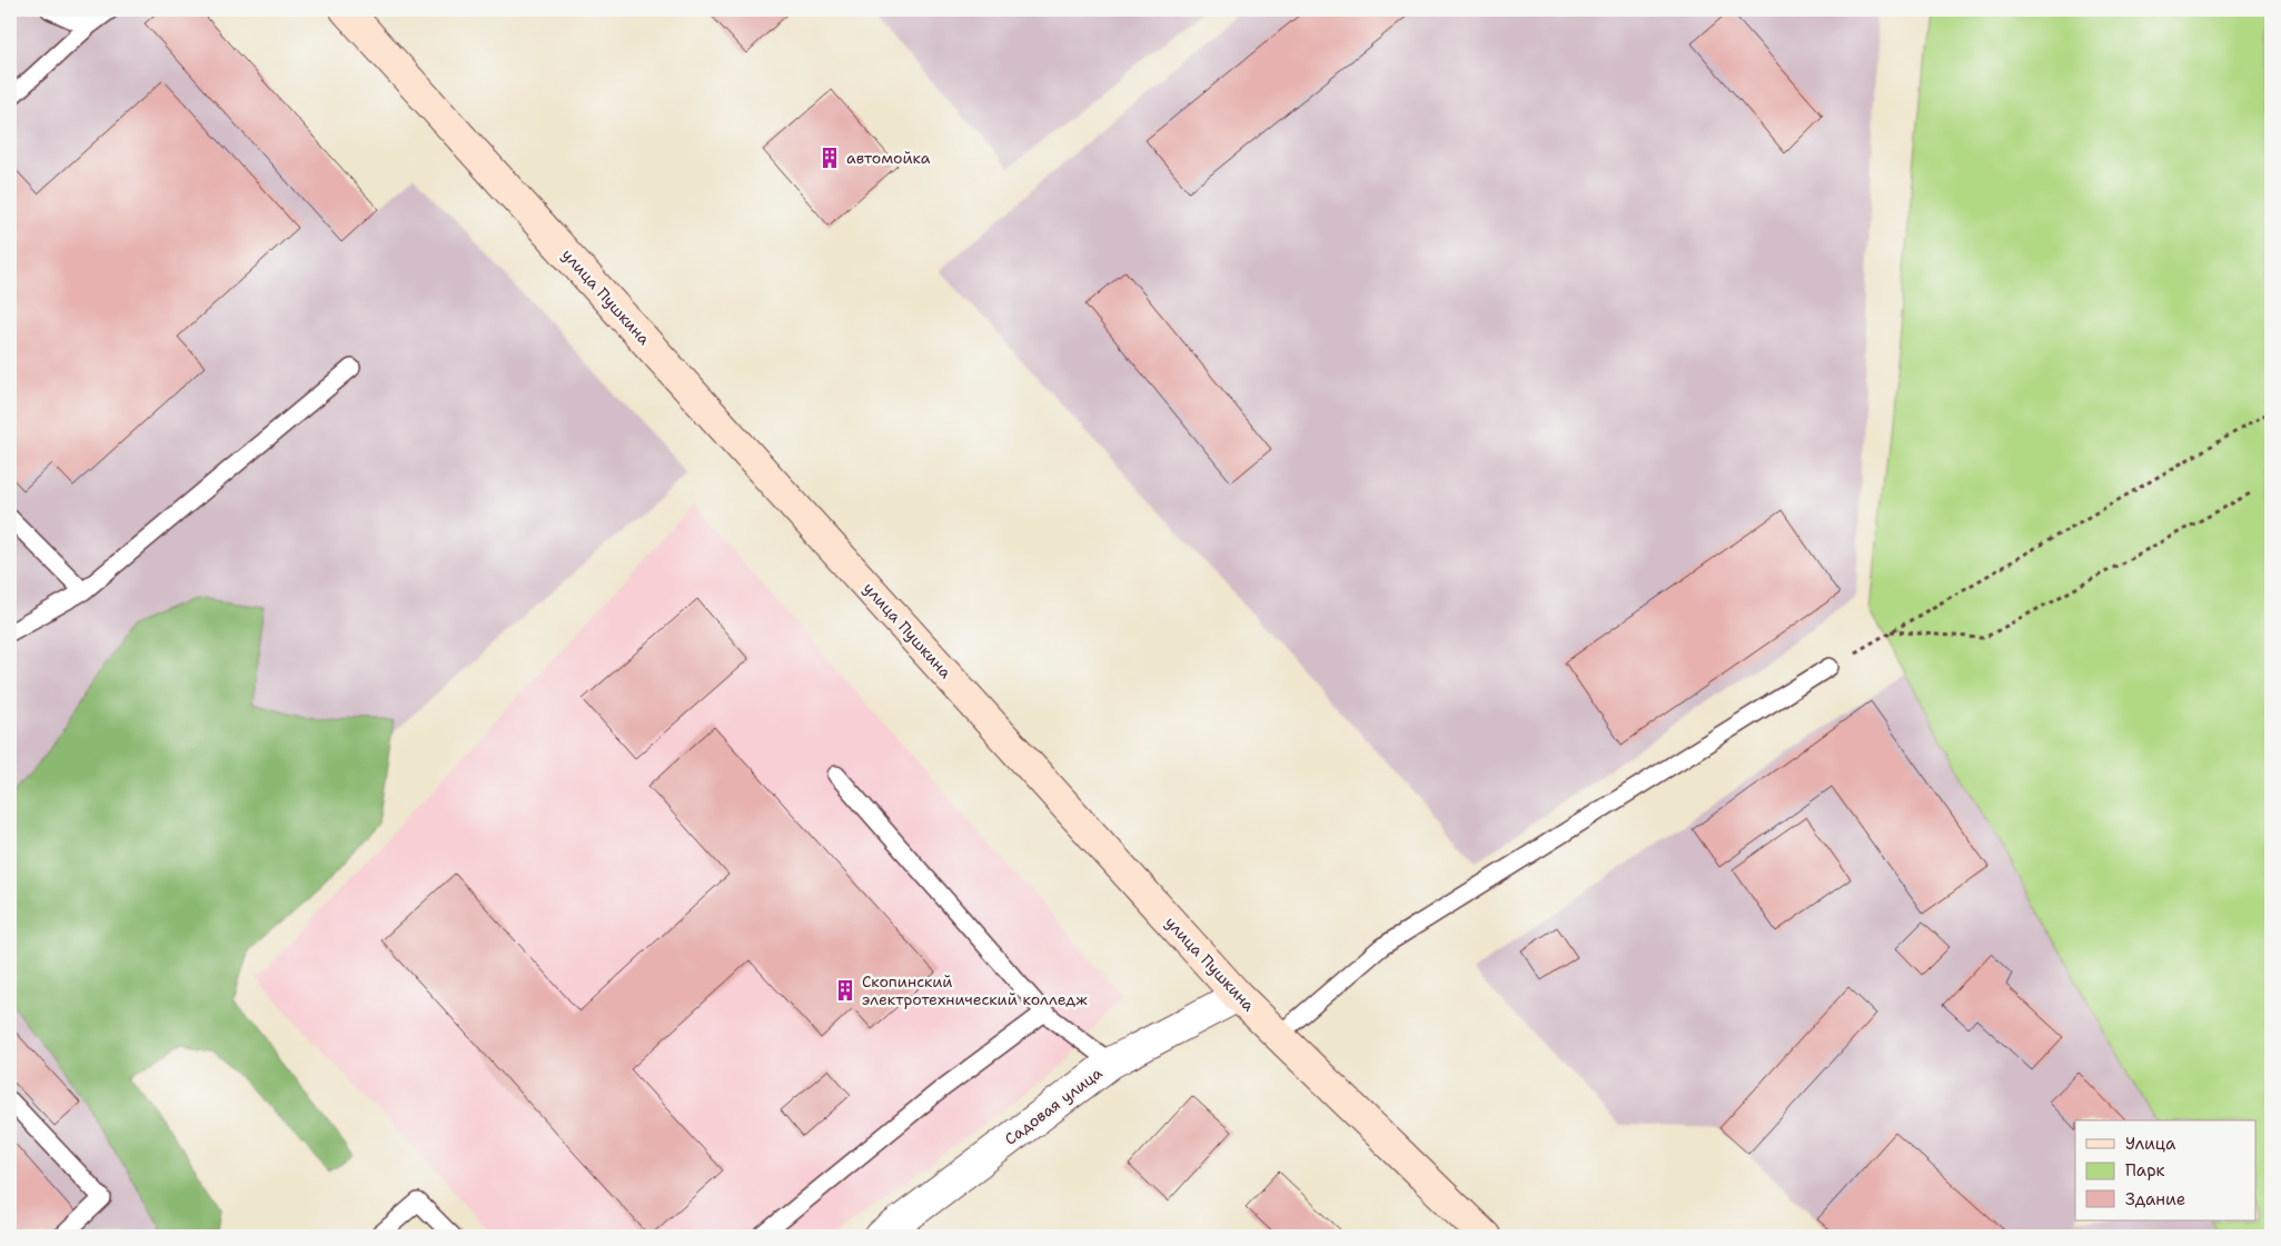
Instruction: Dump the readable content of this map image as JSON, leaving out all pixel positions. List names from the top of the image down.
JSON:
{
  "streets": {
    "main road": ["улица Пушкина"],
    "street": ["Садовая улица"]
  },
  "crossings": [
    ["улица Пушкина", "Садовая улица"]
  ],
  "places": {
    "building": ["автомойка", "Скопинский электротехнический колледж"]
  },
  "legend": ["Улица", "Парк", "Здание"]
}
